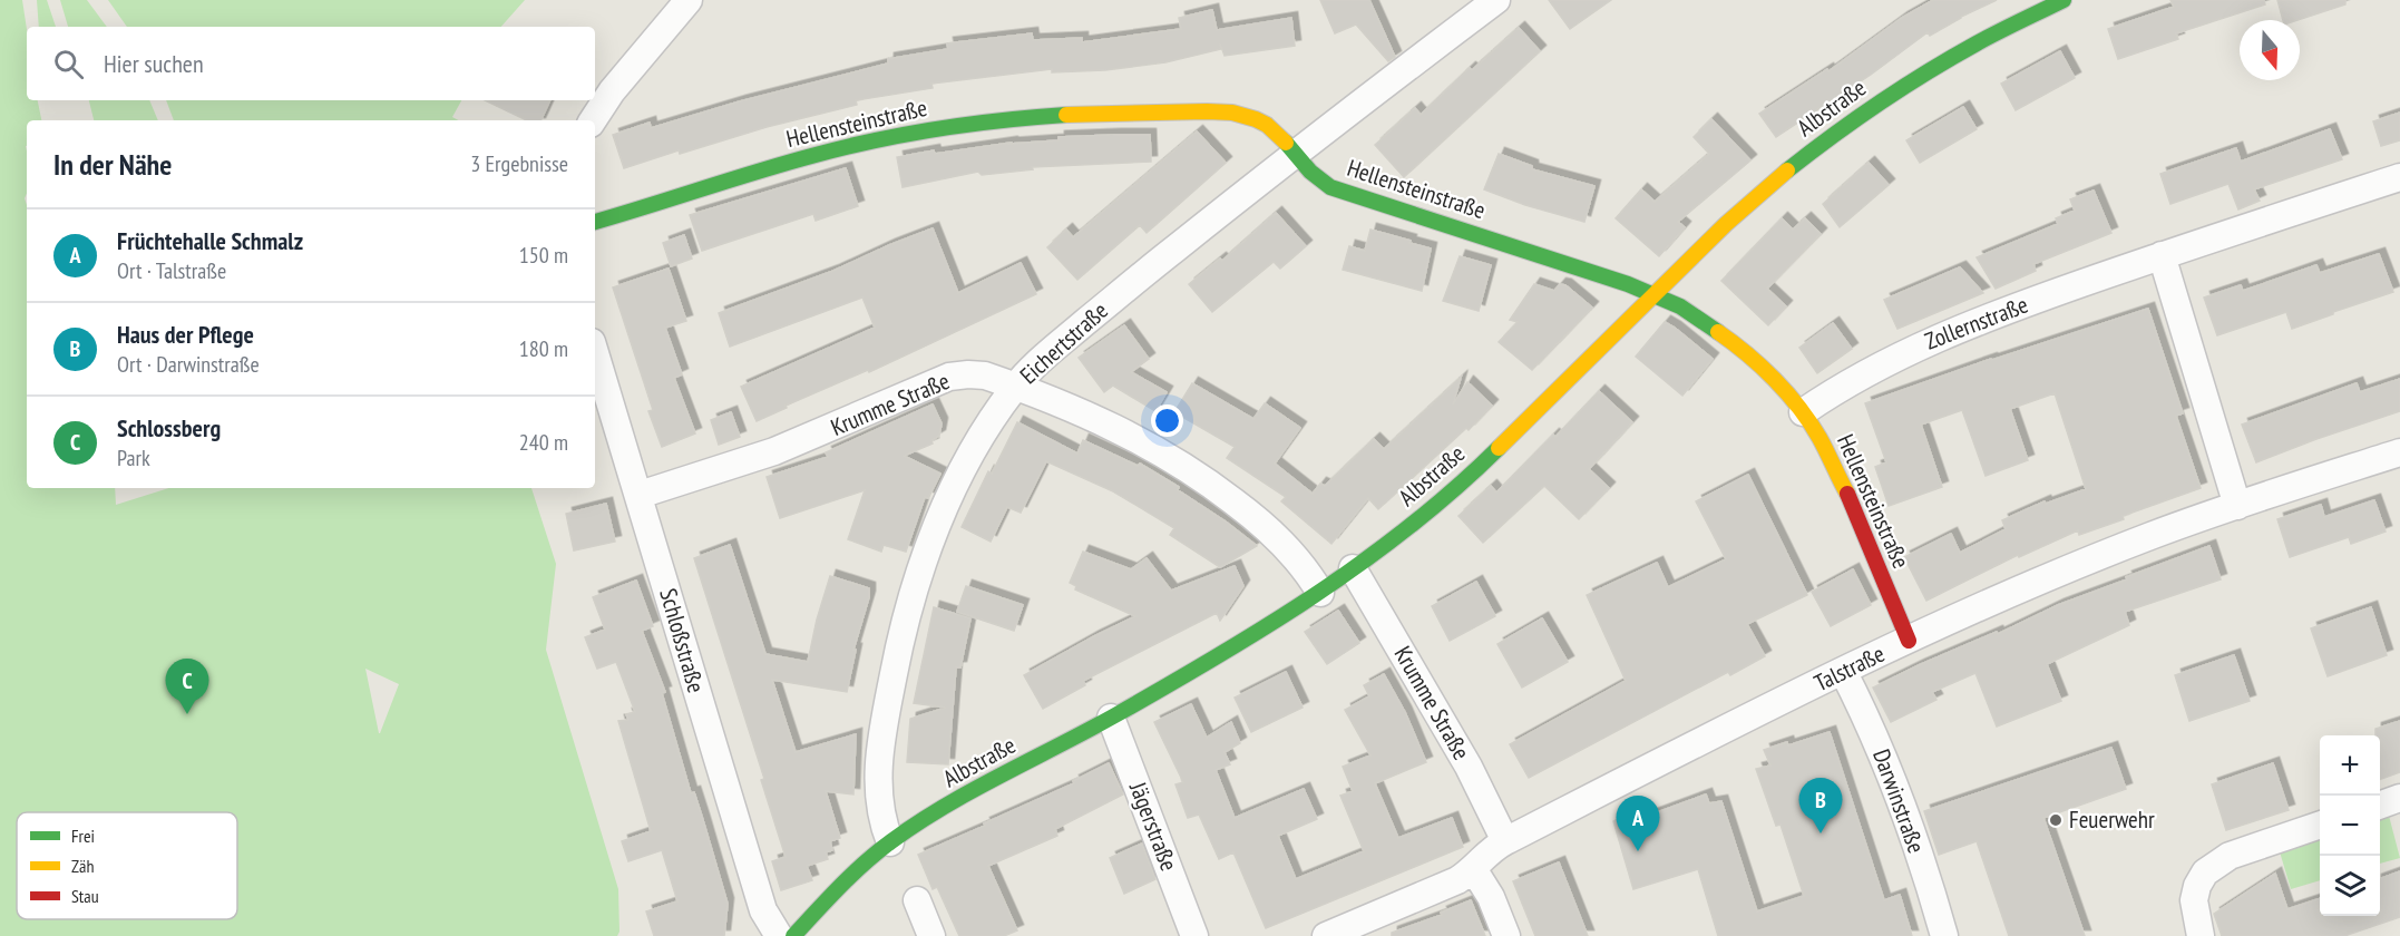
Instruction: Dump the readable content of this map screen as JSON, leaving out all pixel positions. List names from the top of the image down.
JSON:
{
  "streets": {
    "street": [
      "Albstraße",
      "Hellensteinstraße",
      "Zollernstraße",
      "Eichertstraße",
      "Krumme Straße",
      "Schloßstraße",
      "Talstraße",
      "Darwinstraße",
      "Jägerstraße"
    ]
  },
  "crossings": [
    ["Albstraße", "Hellensteinstraße"],
    ["Albstraße", "Eichertstraße"],
    ["Albstraße", "Krumme Straße"],
    ["Albstraße", "Jägerstraße"],
    ["Hellensteinstraße", "Zollernstraße"],
    ["Hellensteinstraße", "Eichertstraße"],
    ["Hellensteinstraße", "Talstraße"],
    ["Eichertstraße", "Krumme Straße"],
    ["Krumme Straße", "Schloßstraße"],
    ["Krumme Straße", "Talstraße"],
    ["Talstraße", "Darwinstraße"]
  ],
  "places": ["Feuerwehr"],
  "legend": ["Frei", "Zäh", "Stau"],
  "north": "bottom",
  "page": {
    "search": "Hier suchen",
    "heading": ["In der Nähe", "3 Ergebnisse"],
    "list": [
      {
        "mark": "A",
        "name": "Früchtehalle Schmalz",
        "note": "Ort · Talstraße",
        "value": "150 m"
      },
      {
        "mark": "B",
        "name": "Haus der Pflege",
        "note": "Ort · Darwinstraße",
        "value": "180 m"
      },
      {
        "mark": "C",
        "name": "Schlossberg",
        "note": "Park",
        "value": "240 m"
      }
    ],
    "pins": ["C", "B", "A"],
    "map_buttons": ["+", "−"]
  }
}
